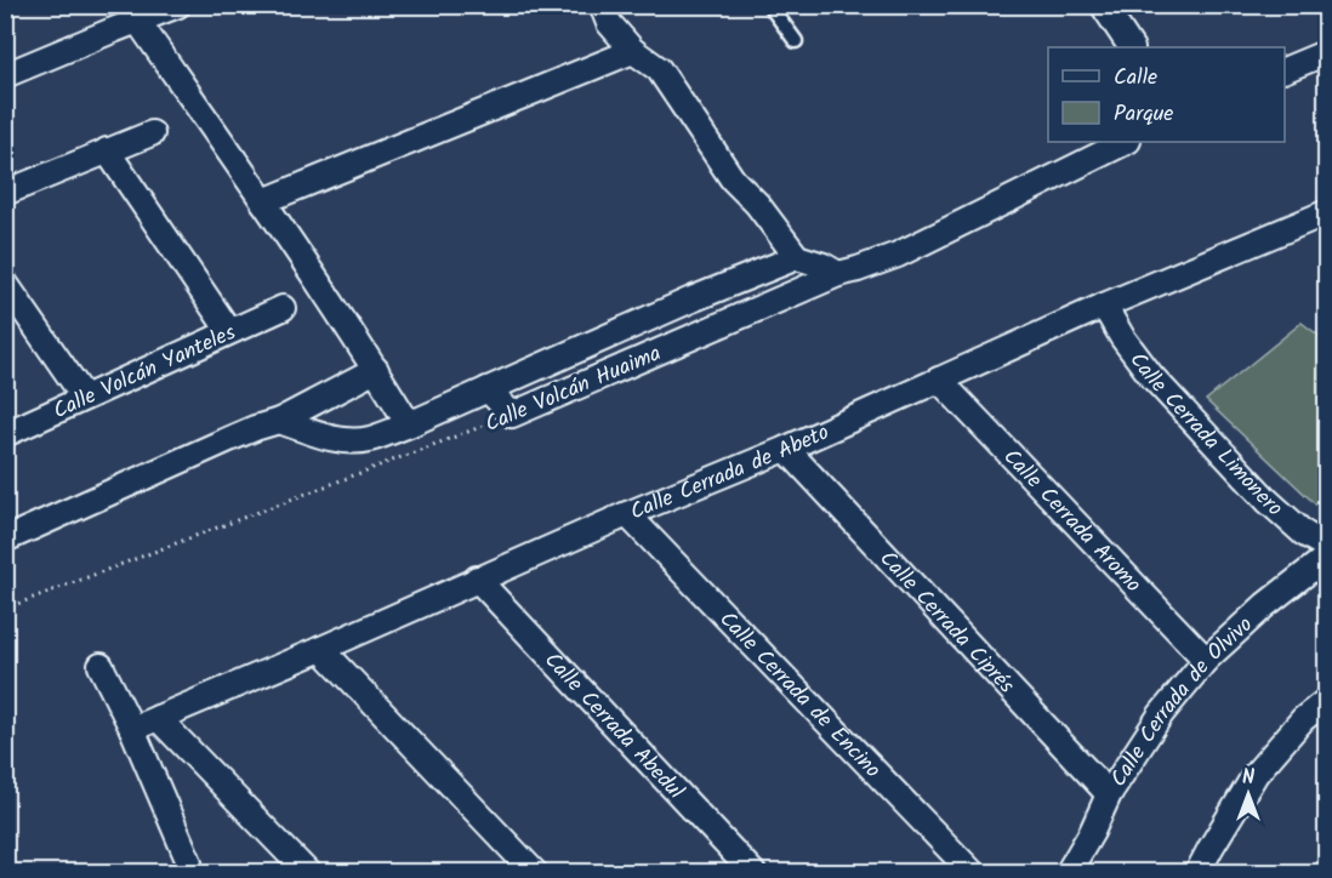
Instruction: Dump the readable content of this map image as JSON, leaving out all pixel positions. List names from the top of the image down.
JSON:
{
  "streets": {
    "street": [
      "Calle Volcán Yanteles",
      "Calle Volcán Huaima",
      "Calle Cerrada Limonero",
      "Calle Cerrada de Abeto",
      "Calle Cerrada Aromo",
      "Calle Cerrada Ciprés",
      "Calle Cerrada de Encino",
      "Calle Cerrada de Olvivo",
      "Calle Cerrada Abedul"
    ]
  },
  "crossings": [
    ["Calle Cerrada Limonero", "Calle Cerrada de Abeto"],
    ["Calle Cerrada de Abeto", "Calle Cerrada Aromo"],
    ["Calle Cerrada de Abeto", "Calle Cerrada Ciprés"],
    ["Calle Cerrada de Abeto", "Calle Cerrada de Encino"],
    ["Calle Cerrada de Abeto", "Calle Cerrada Abedul"],
    ["Calle Cerrada Aromo", "Calle Cerrada de Olvivo"],
    ["Calle Cerrada Ciprés", "Calle Cerrada de Olvivo"]
  ],
  "legend": ["Calle", "Parque"],
  "north": "top"
}
